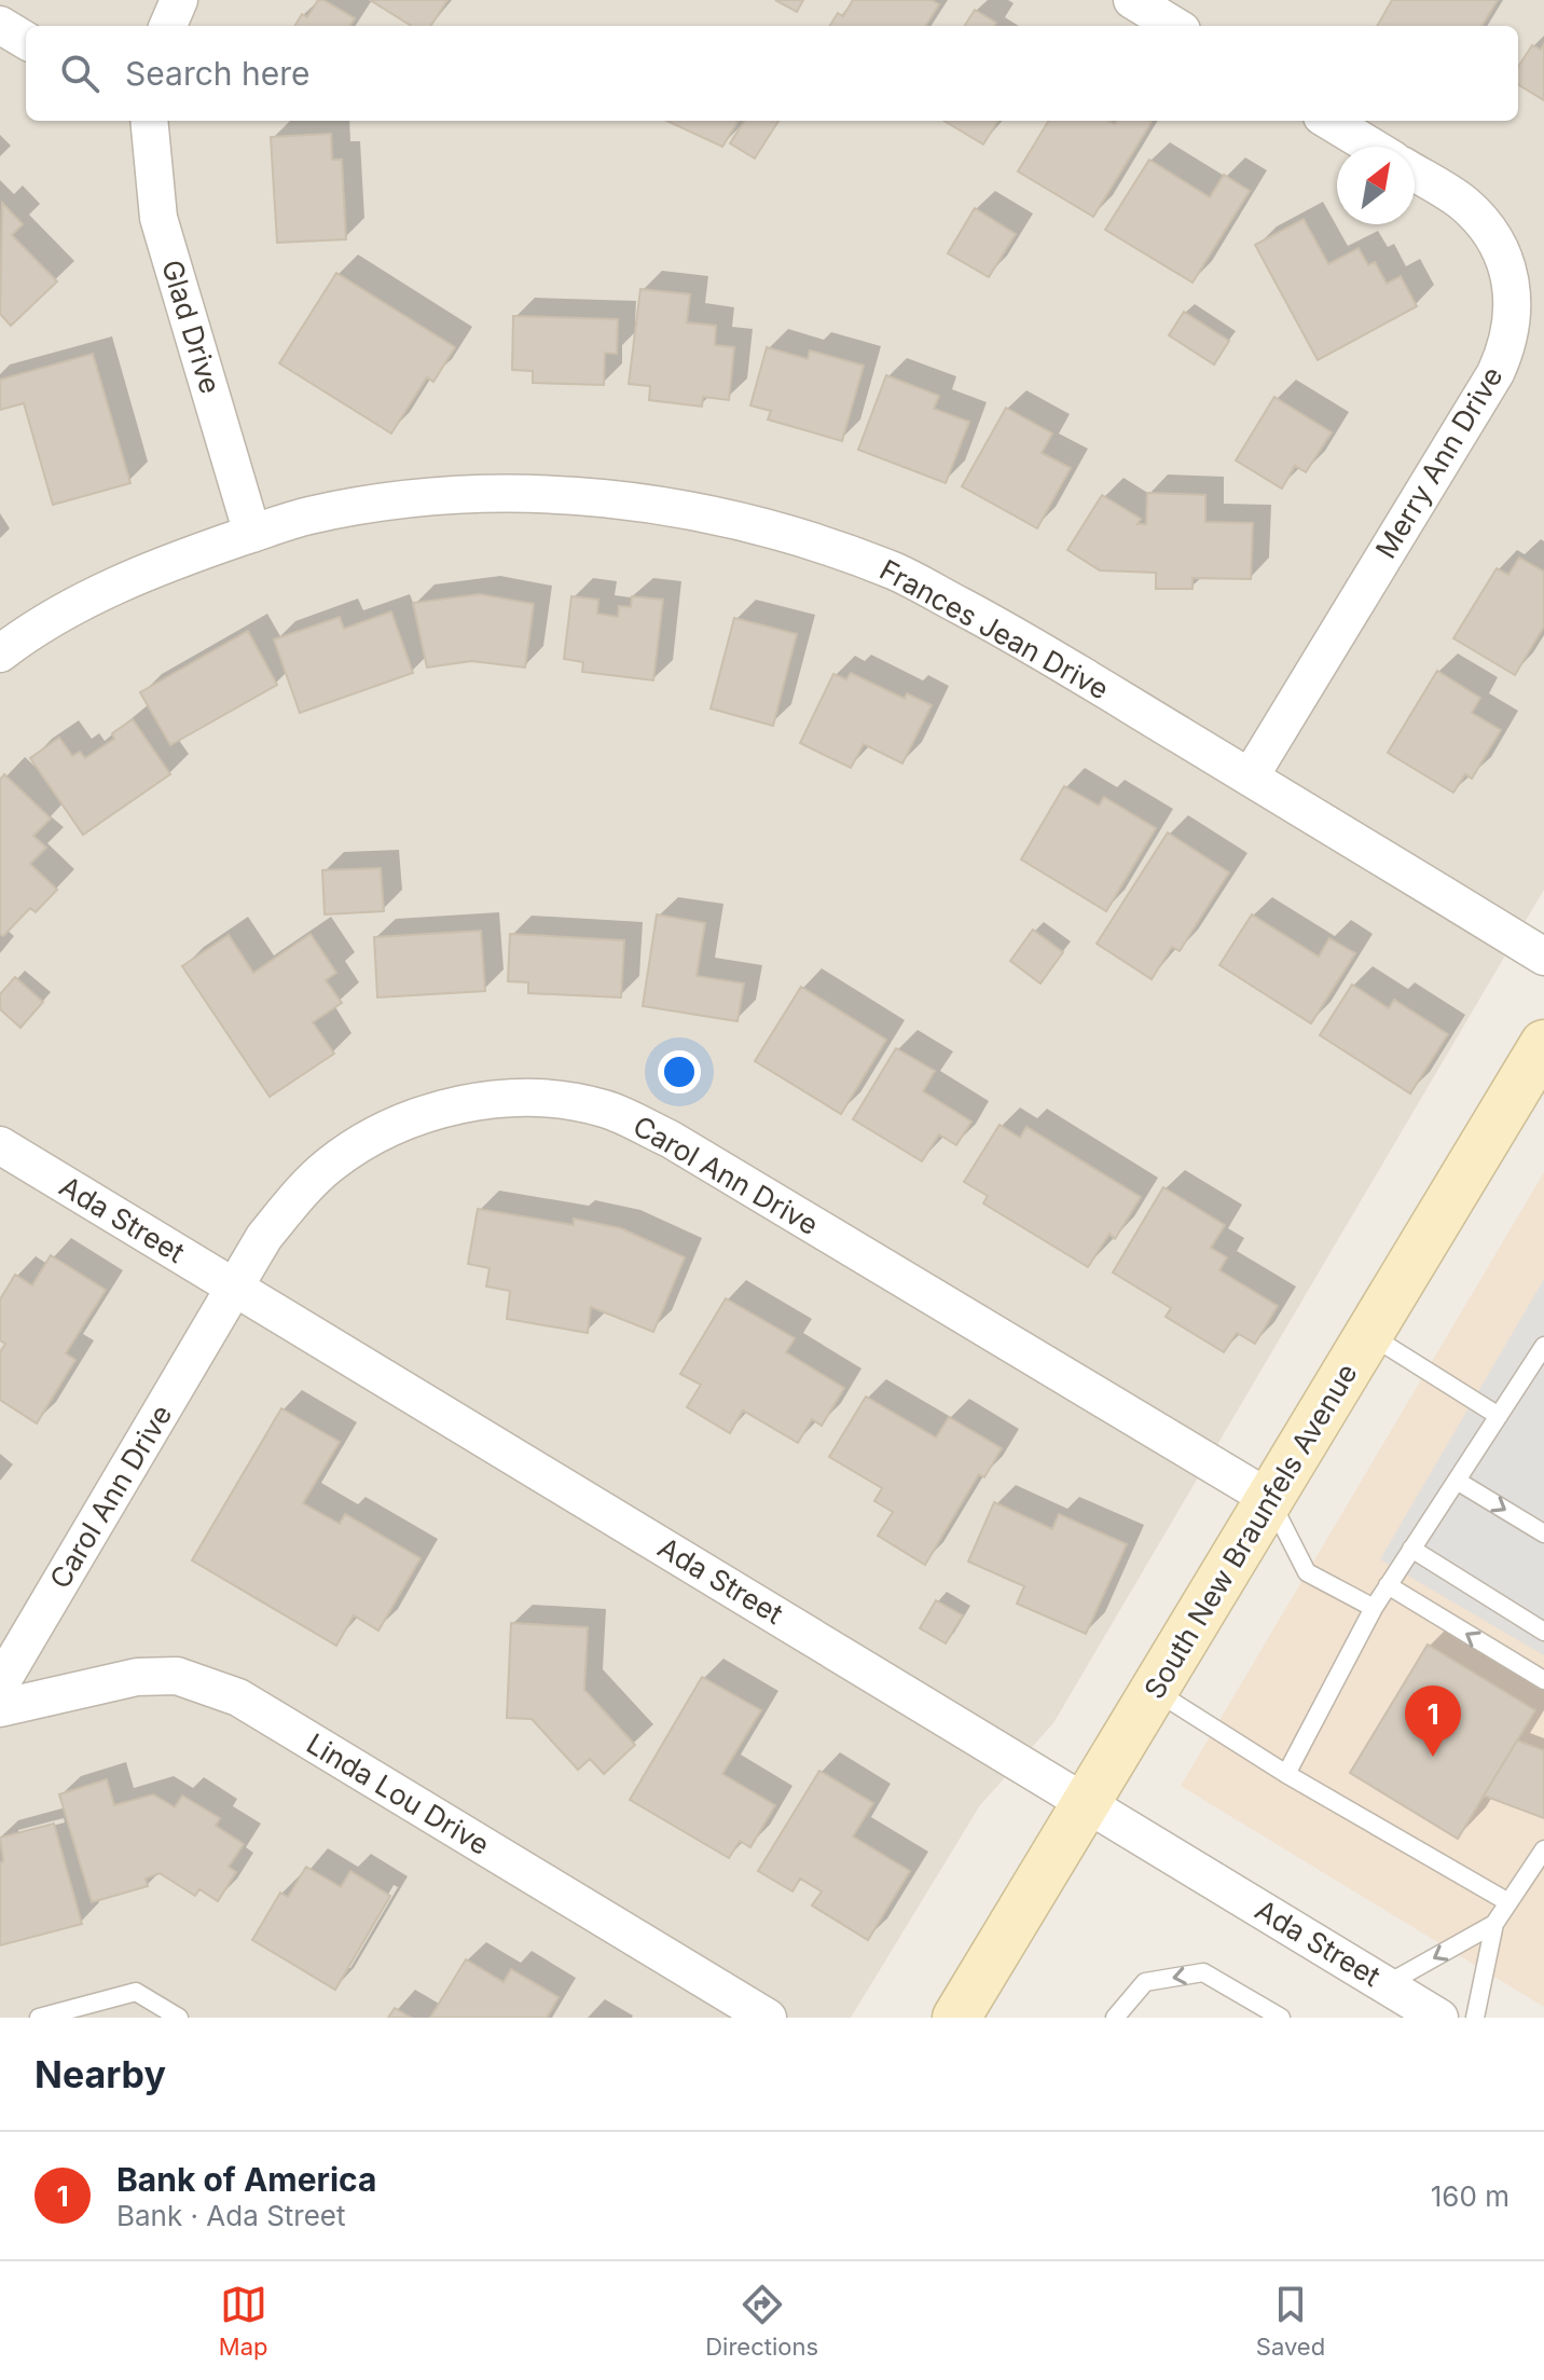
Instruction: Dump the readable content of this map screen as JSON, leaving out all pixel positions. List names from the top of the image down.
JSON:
{
  "streets": {
    "main road": ["South New Braunfels Avenue"],
    "street": [
      "Glad Drive",
      "Merry Ann Drive",
      "Frances Jean Drive",
      "Carol Ann Drive",
      "Ada Street",
      "Linda Lou Drive"
    ]
  },
  "crossings": [
    ["Glad Drive", "Frances Jean Drive"],
    ["Merry Ann Drive", "Frances Jean Drive"],
    ["Carol Ann Drive", "Ada Street"],
    ["Carol Ann Drive", "South New Braunfels Avenue"],
    ["Ada Street", "South New Braunfels Avenue"]
  ],
  "north": "top right",
  "page": {
    "search": "Search here",
    "pins": "1",
    "heading": "Nearby",
    "list": [
      {
        "mark": "1",
        "name": "Bank of America",
        "note": "Bank · Ada Street",
        "value": "160 m"
      }
    ],
    "nav": ["Map", "Directions", "Saved"]
  }
}
